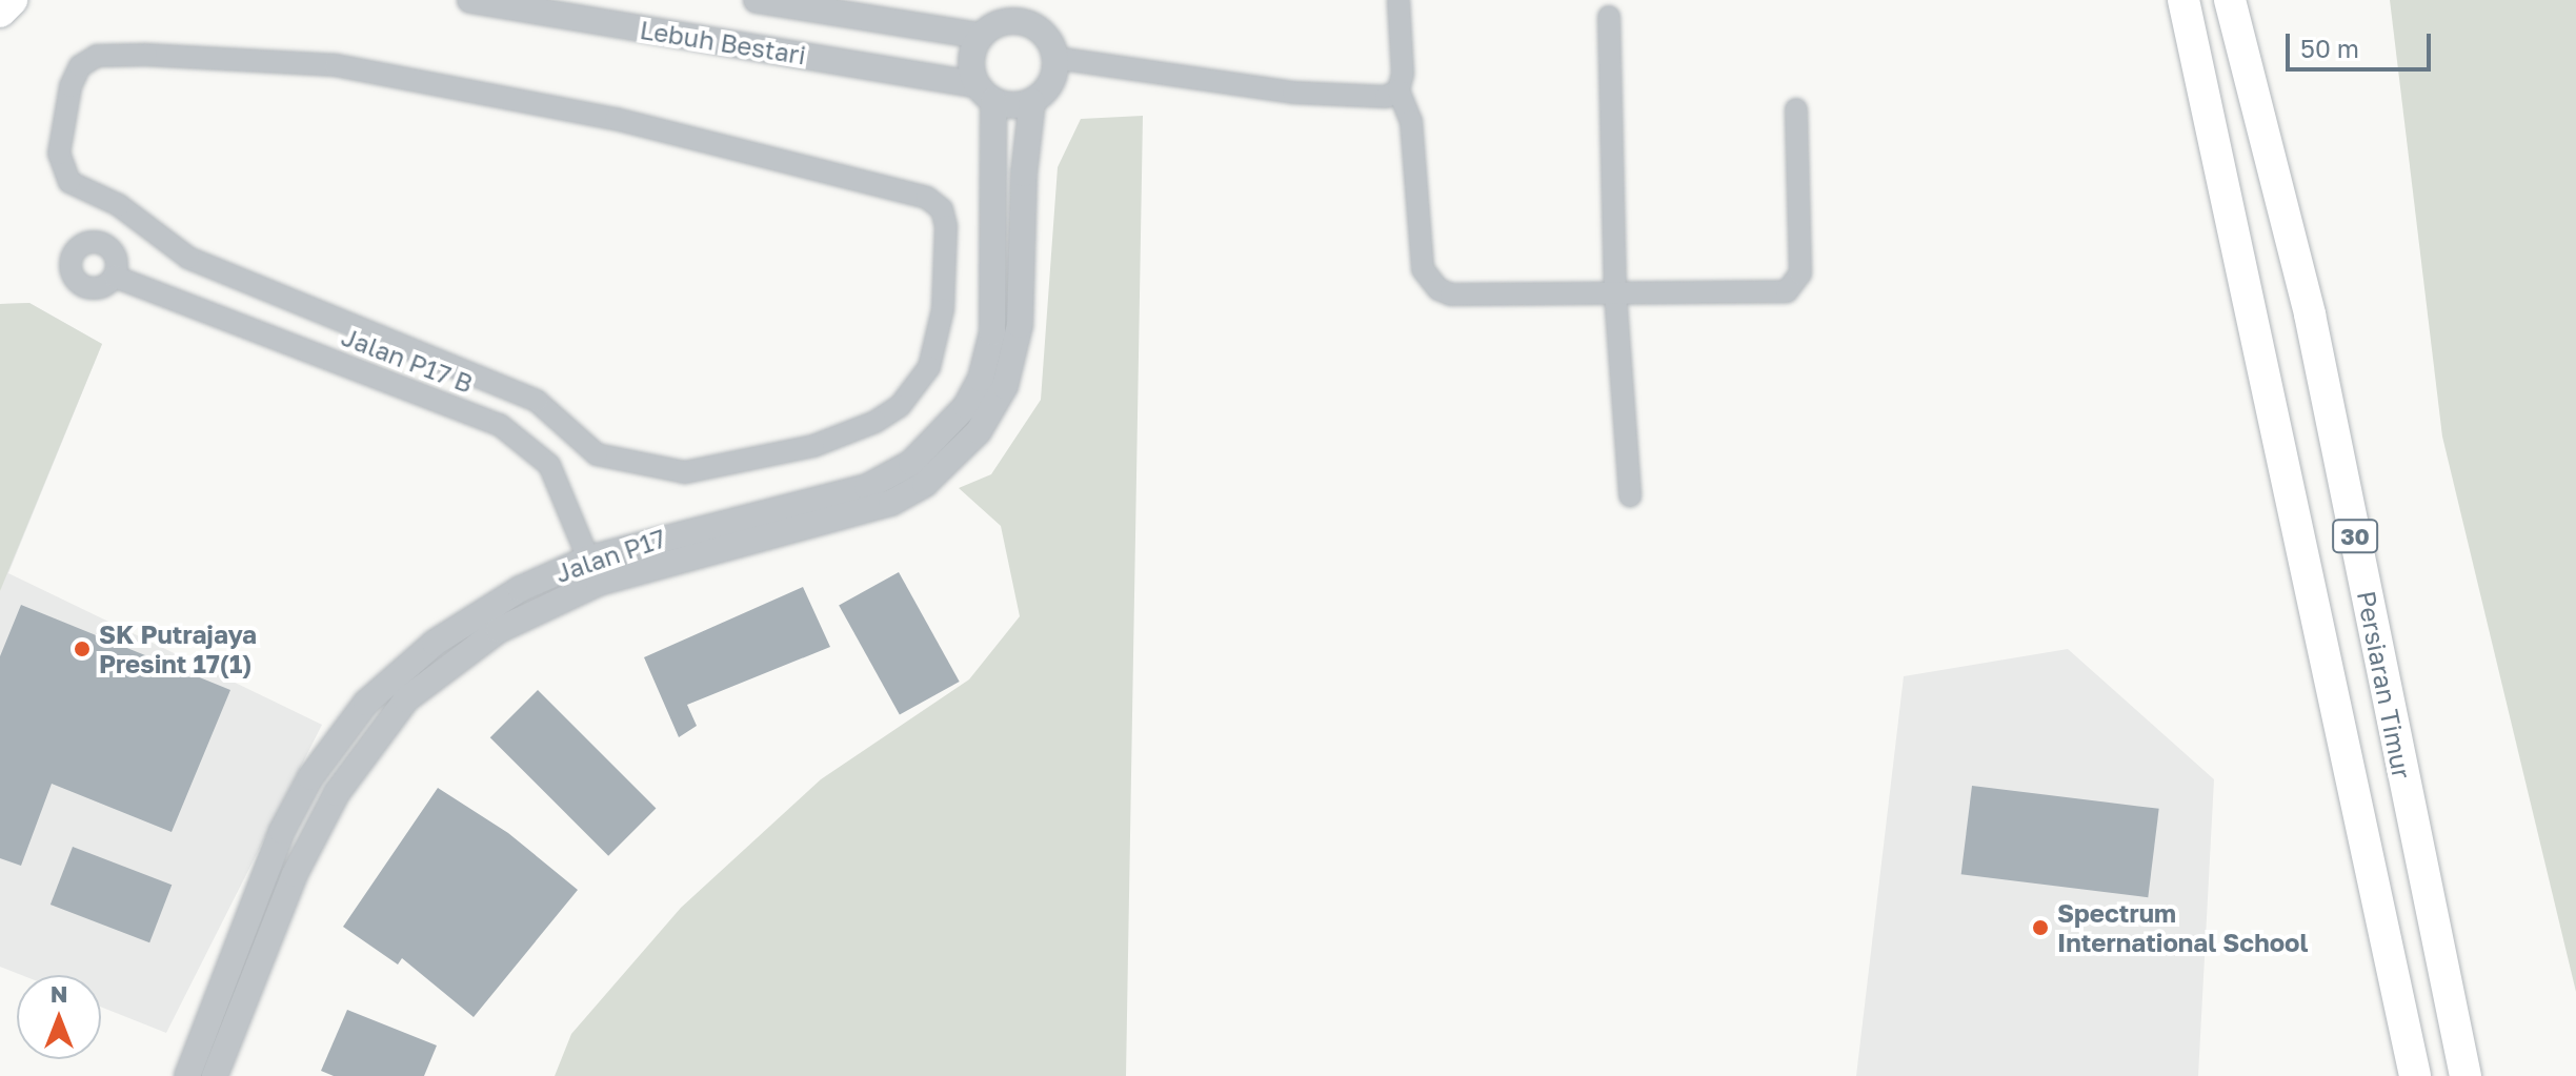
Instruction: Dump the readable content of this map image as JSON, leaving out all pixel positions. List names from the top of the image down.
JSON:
{
  "streets": {
    "main road": ["30", "Persiaran Timur"],
    "street": ["Lebuh Bestari", "Jalan P17 B", "Jalan P17"]
  },
  "crossings": [
    ["Lebuh Bestari", "Jalan P17"],
    ["Jalan P17 B", "Jalan P17"]
  ],
  "places": ["SK Putrajaya Presint 17(1)", "Spectrum International School"],
  "scale_bar": "50 m",
  "north": "top"
}
